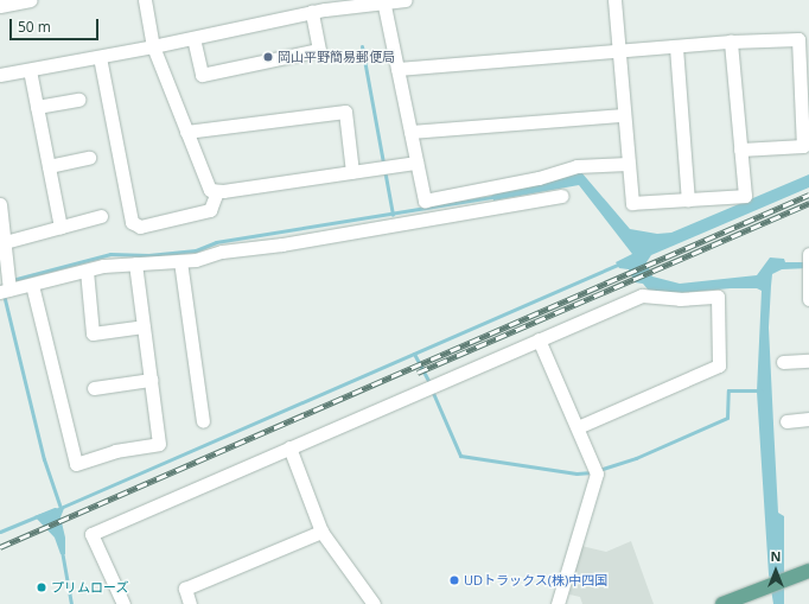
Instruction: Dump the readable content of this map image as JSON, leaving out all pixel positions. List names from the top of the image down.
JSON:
{
  "places": ["岡山平野簡易郵便局", "UDトラックス(株)中四国", "プリムローズ"],
  "scale_bar": "50 m",
  "north": "top"
}
